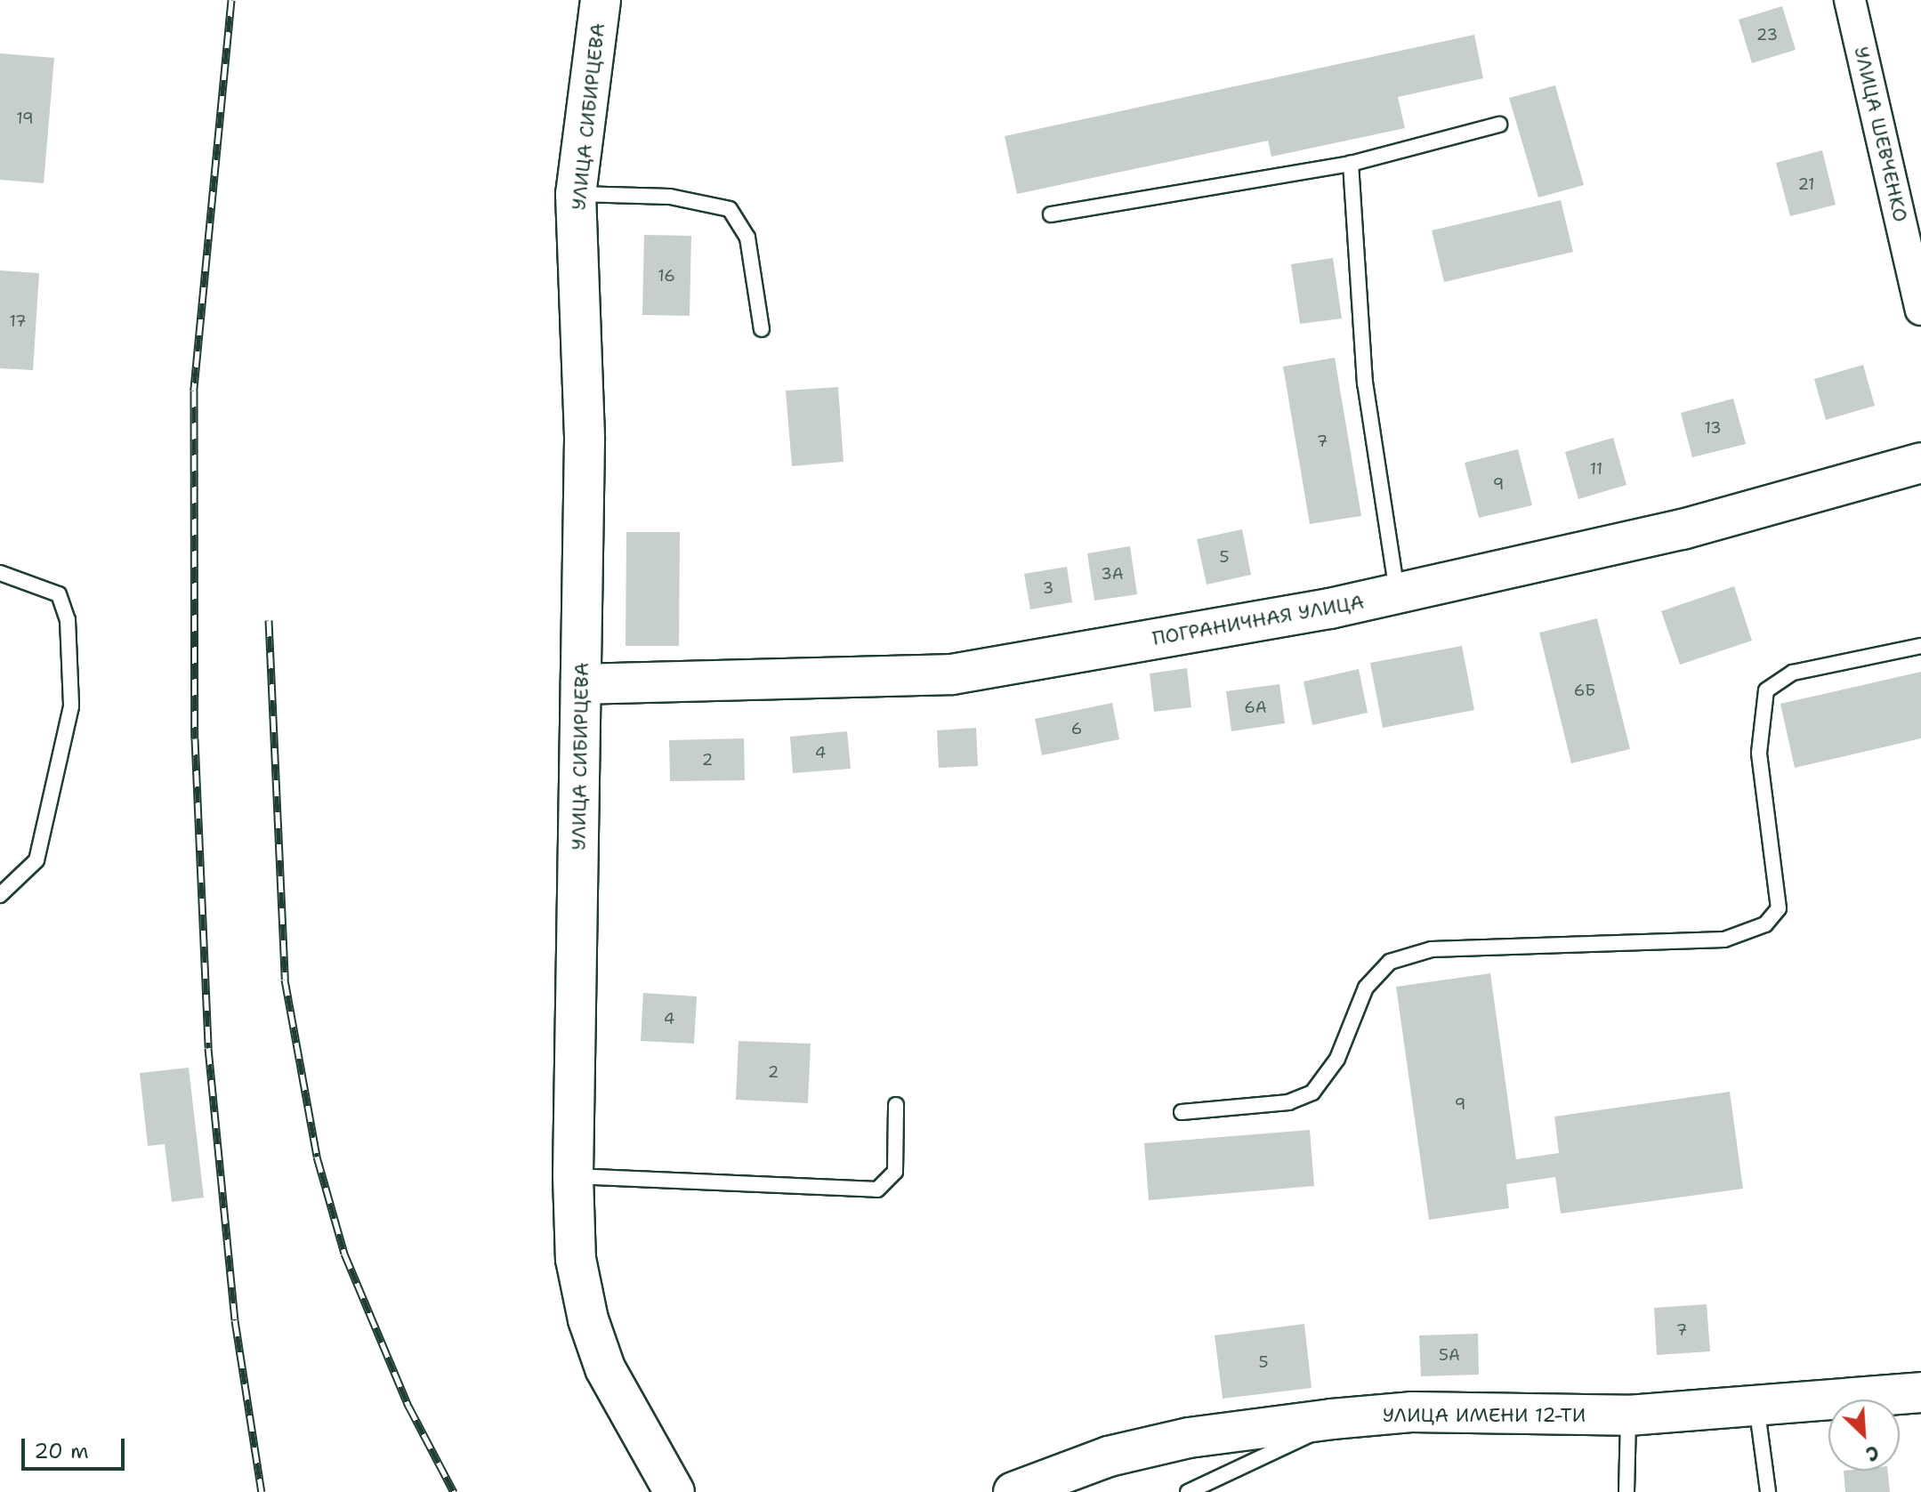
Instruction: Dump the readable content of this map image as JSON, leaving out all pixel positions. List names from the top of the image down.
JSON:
{
  "streets": {
    "street": [
      "УЛИЦА СИБИРЦЕВА",
      "УЛИЦА ШЕВЧЕНКО",
      "ПОГРАНИЧНАЯ УЛИЦА",
      "УЛИЦА ИМЕНИ 12-ТИ"
    ]
  },
  "crossings": [
    ["УЛИЦА СИБИРЦЕВА", "ПОГРАНИЧНАЯ УЛИЦА"]
  ],
  "house_numbers": [
    "23",
    "19",
    "21",
    "16",
    "17",
    "13",
    "7",
    "11",
    "9",
    "5",
    "3А",
    "3",
    "6Б",
    "6А",
    "6",
    "4",
    "2",
    "4",
    "2",
    "9",
    "7",
    "5А",
    "5"
  ],
  "scale_bar": "20 m",
  "north": "bottom right"
}
